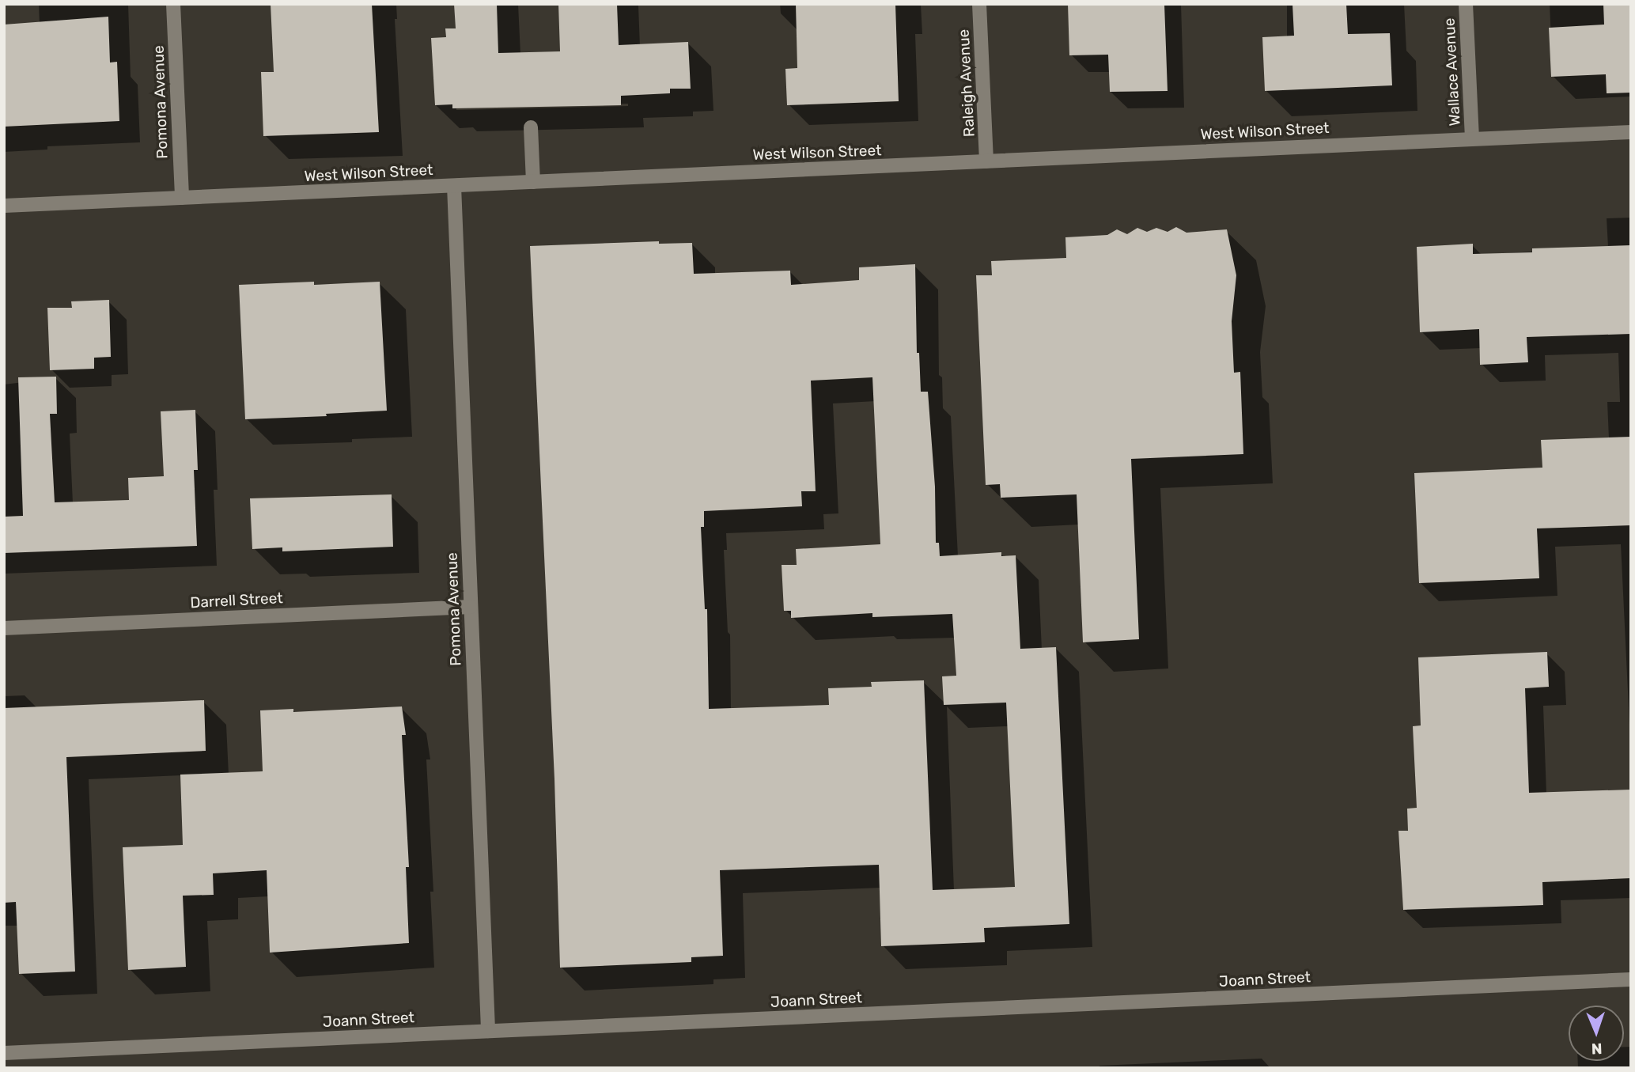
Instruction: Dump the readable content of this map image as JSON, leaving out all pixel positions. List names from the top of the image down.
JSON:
{
  "streets": {
    "street": [
      "Wallace Avenue",
      "Raleigh Avenue",
      "Pomona Avenue",
      "West Wilson Street",
      "Darrell Street",
      "Joann Street"
    ]
  },
  "crossings": [
    ["Wallace Avenue", "West Wilson Street"],
    ["Raleigh Avenue", "West Wilson Street"],
    ["Pomona Avenue", "West Wilson Street"],
    ["Pomona Avenue", "Darrell Street"],
    ["Pomona Avenue", "Joann Street"]
  ],
  "north": "bottom"
}
